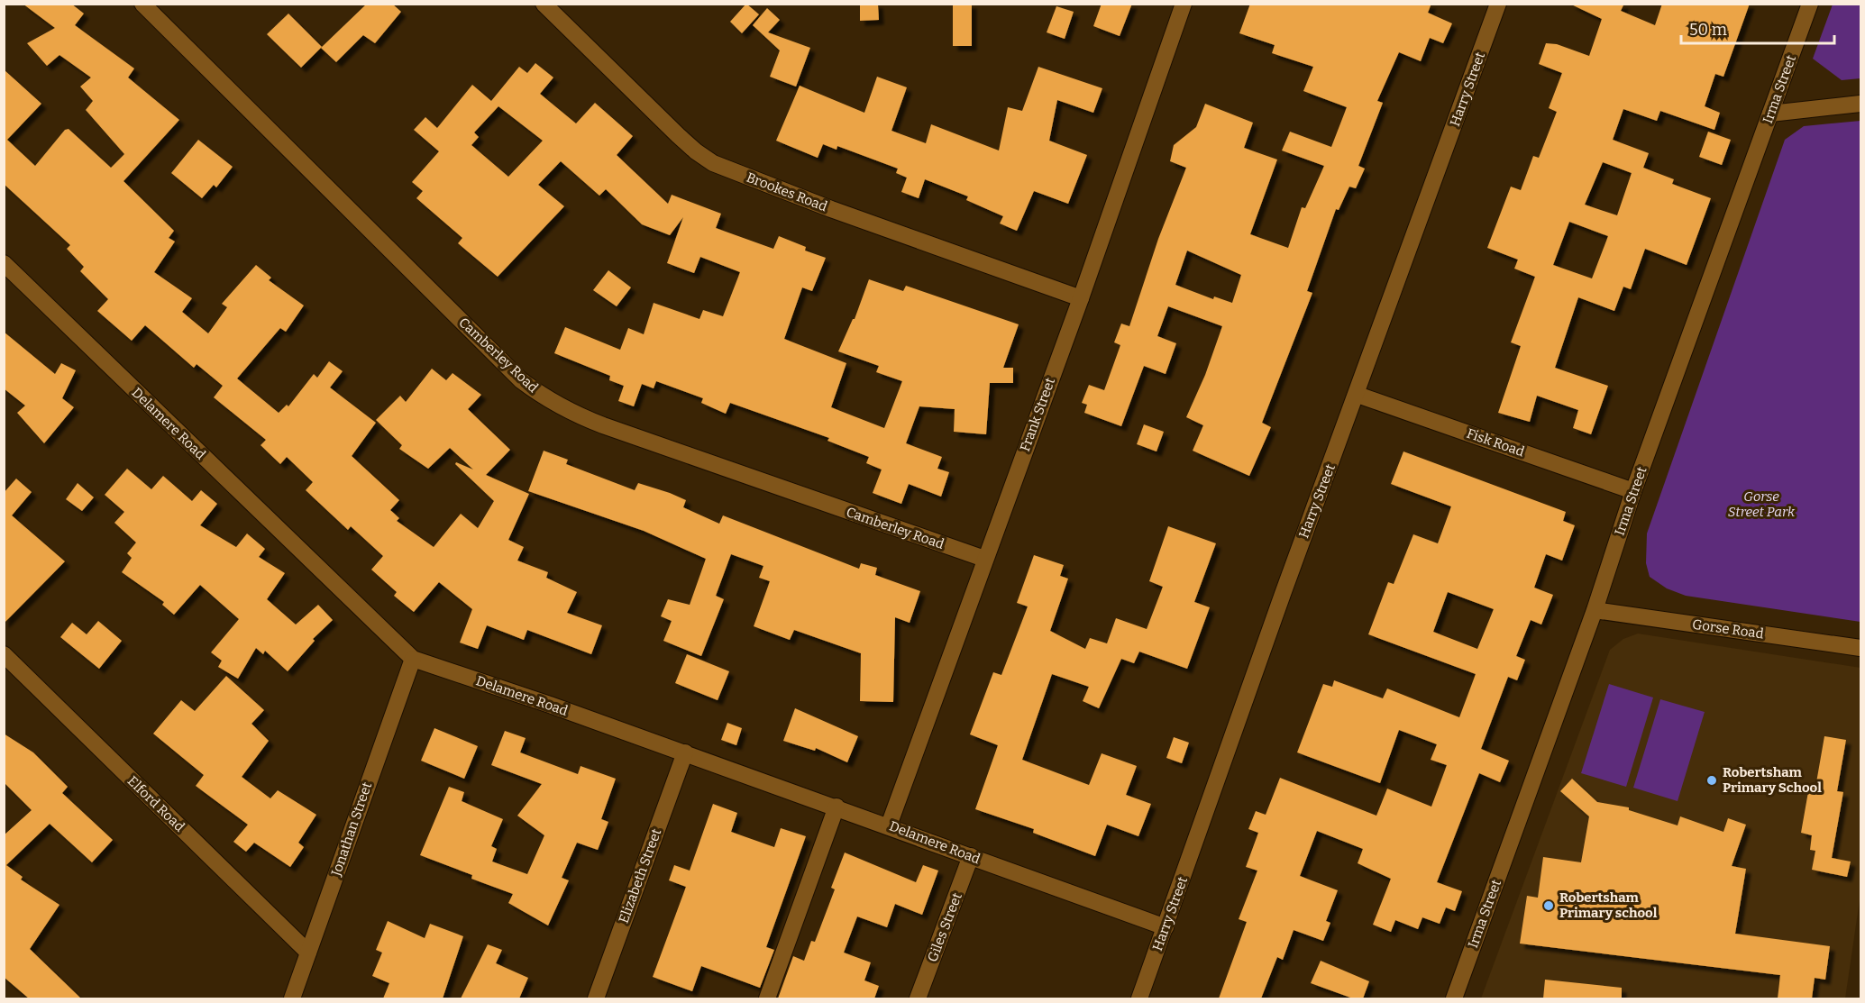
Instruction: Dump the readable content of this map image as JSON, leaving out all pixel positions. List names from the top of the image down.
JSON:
{
  "streets": {
    "street": [
      "Harry Street",
      "Irma Street",
      "Brookes Road",
      "Camberley Road",
      "Frank Street",
      "Delamere Road",
      "Fisk Road",
      "Gorse Road",
      "Elford Road",
      "Jonathan Street",
      "Elizabeth Street",
      "Giles Street"
    ]
  },
  "crossings": [
    ["Harry Street", "Delamere Road"],
    ["Harry Street", "Fisk Road"],
    ["Irma Street", "Fisk Road"],
    ["Irma Street", "Gorse Road"],
    ["Brookes Road", "Frank Street"],
    ["Camberley Road", "Frank Street"],
    ["Frank Street", "Delamere Road"],
    ["Delamere Road", "Jonathan Street"],
    ["Delamere Road", "Elizabeth Street"],
    ["Delamere Road", "Giles Street"],
    ["Elford Road", "Jonathan Street"]
  ],
  "parks": ["Gorse Street Park"],
  "places": ["Robertsham Primary School", "Robertsham Primary school"],
  "scale_bar": "50 m"
}
